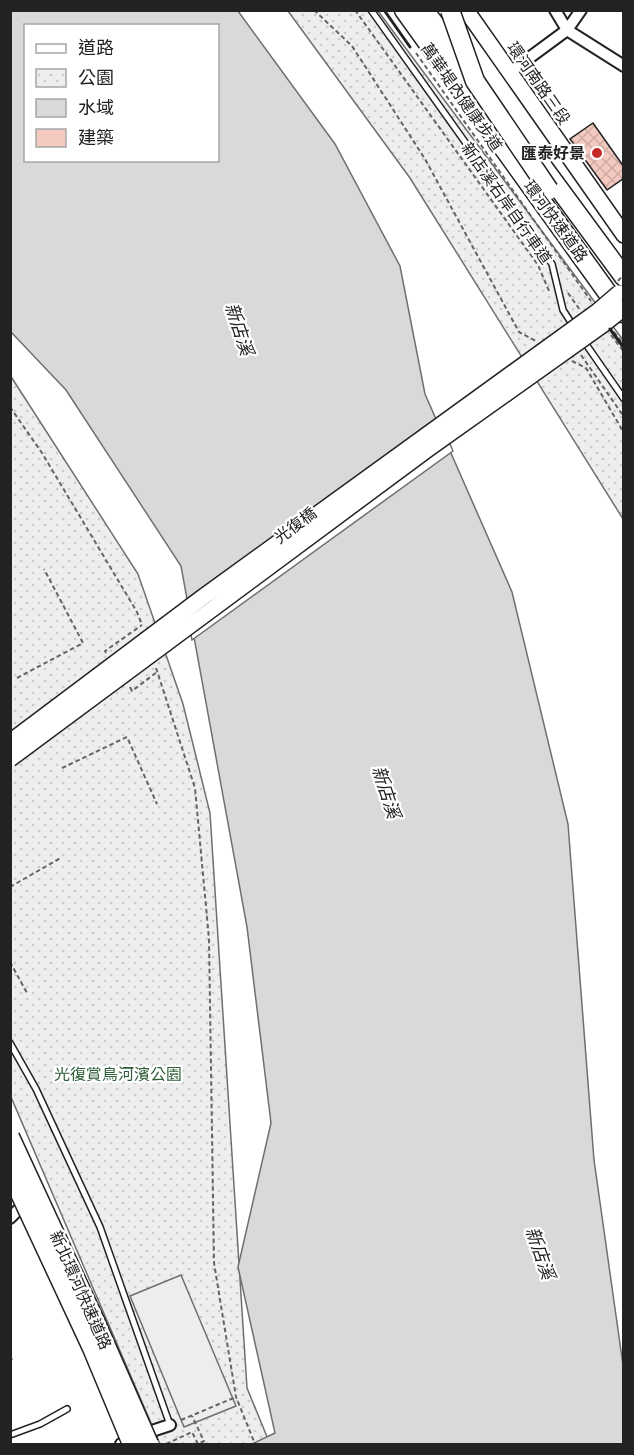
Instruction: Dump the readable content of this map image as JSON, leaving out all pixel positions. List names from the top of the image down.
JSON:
{
  "streets": {
    "highway": ["環河快速道路", "新北環河快速道路"],
    "main road": ["環河南路三段", "光復橋"],
    "path": ["萬華堤內健康步道", "新店溪右岸自行車道"]
  },
  "crossings": [
    ["萬華堤內健康步道", "光復橋"]
  ],
  "water": ["新店溪"],
  "parks": ["光復賞鳥河濱公園"],
  "places": ["匯泰好景"],
  "legend": [
    "道路",
    "公園",
    "水域",
    "建築"
  ]
}
